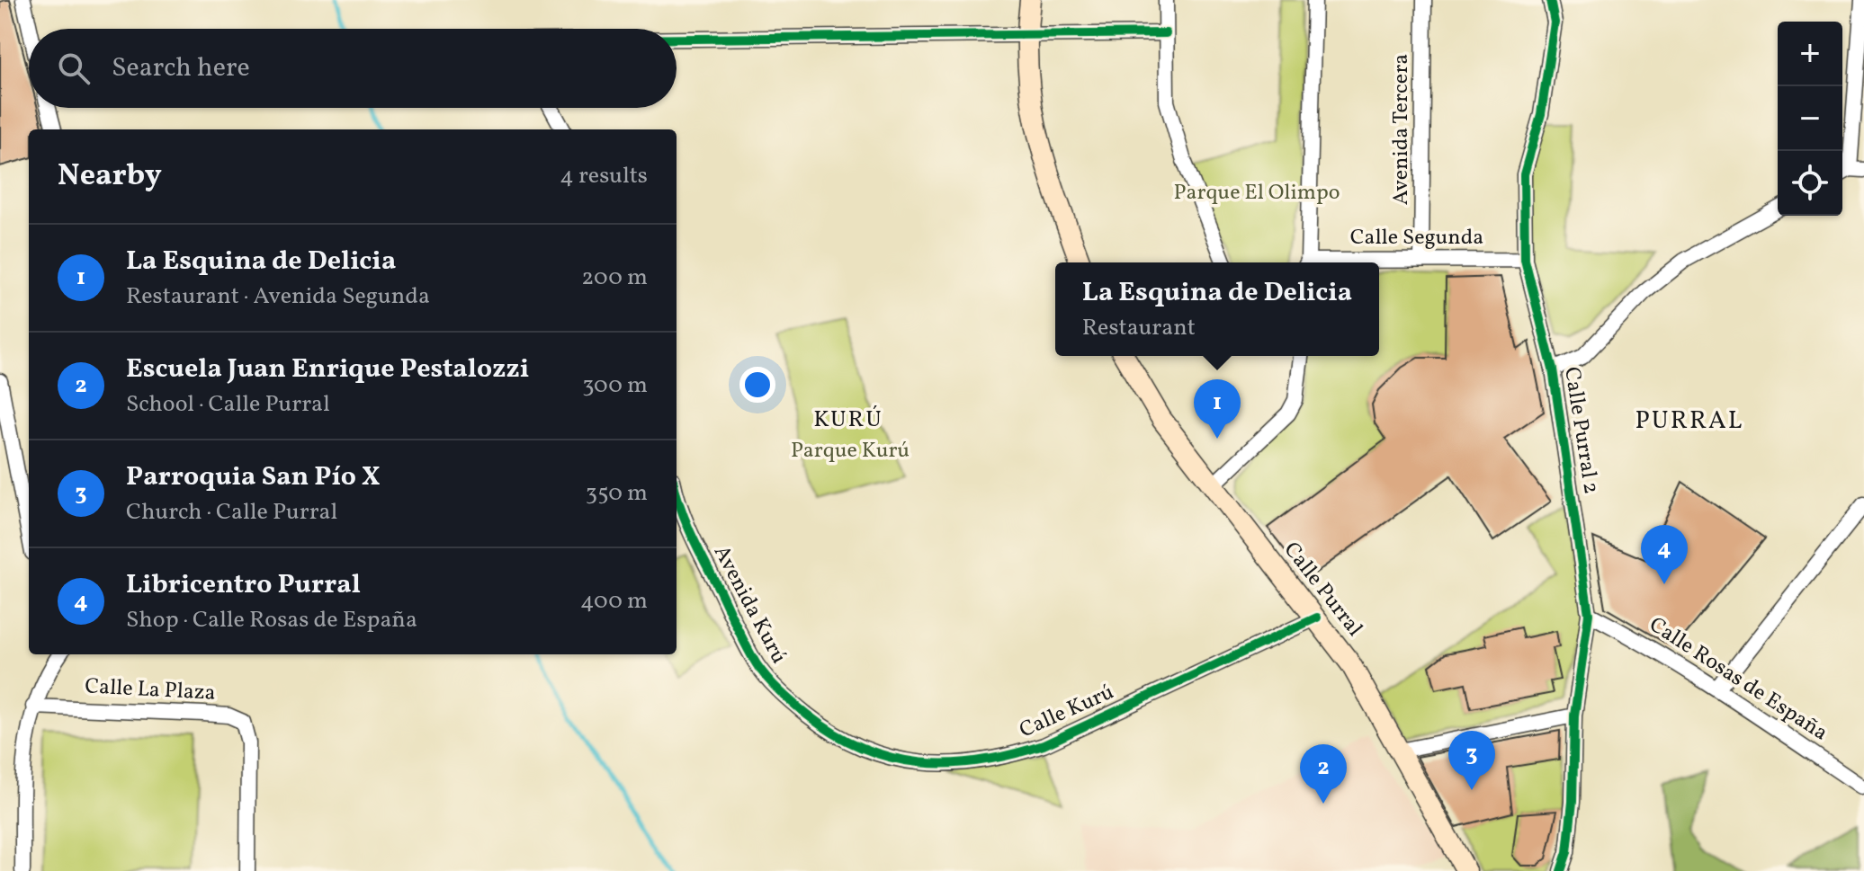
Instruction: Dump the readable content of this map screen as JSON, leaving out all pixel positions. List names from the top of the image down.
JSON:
{
  "streets": {
    "street": [
      "Avenida Tercera",
      "Calle Segunda",
      "Calle Purral 2",
      "Calle Purral",
      "Avenida Kurú",
      "Calle Rosas de España",
      "Calle La Plaza",
      "Calle Kurú"
    ]
  },
  "crossings": [
    ["Avenida Tercera", "Calle Segunda"],
    ["Calle Segunda", "Calle Purral 2"],
    ["Calle Purral 2", "Calle Rosas de España"],
    ["Calle Purral", "Calle Kurú"],
    ["Avenida Kurú", "Calle Kurú"]
  ],
  "districts": ["KURÚ", "PURRAL"],
  "parks": ["Parque El Olimpo", "Parque Kurú"],
  "page": {
    "map_buttons": ["+", "−"],
    "search": "Search here",
    "heading": ["Nearby", "4 results"],
    "list": [
      {
        "mark": "1",
        "name": "La Esquina de Delicia",
        "note": "Restaurant · Avenida Segunda",
        "value": "200 m"
      },
      {
        "mark": "2",
        "name": "Escuela Juan Enrique Pestalozzi",
        "note": "School · Calle Purral",
        "value": "300 m"
      },
      {
        "mark": "3",
        "name": "Parroquia San Pío X",
        "note": "Church · Calle Purral",
        "value": "350 m"
      },
      {
        "mark": "4",
        "name": "Libricentro Purral",
        "note": "Shop · Calle Rosas de España",
        "value": "400 m"
      }
    ],
    "popup": ["La Esquina de Delicia", "Restaurant"],
    "pins": [
      "1",
      "4",
      "3",
      "2"
    ]
  }
}
